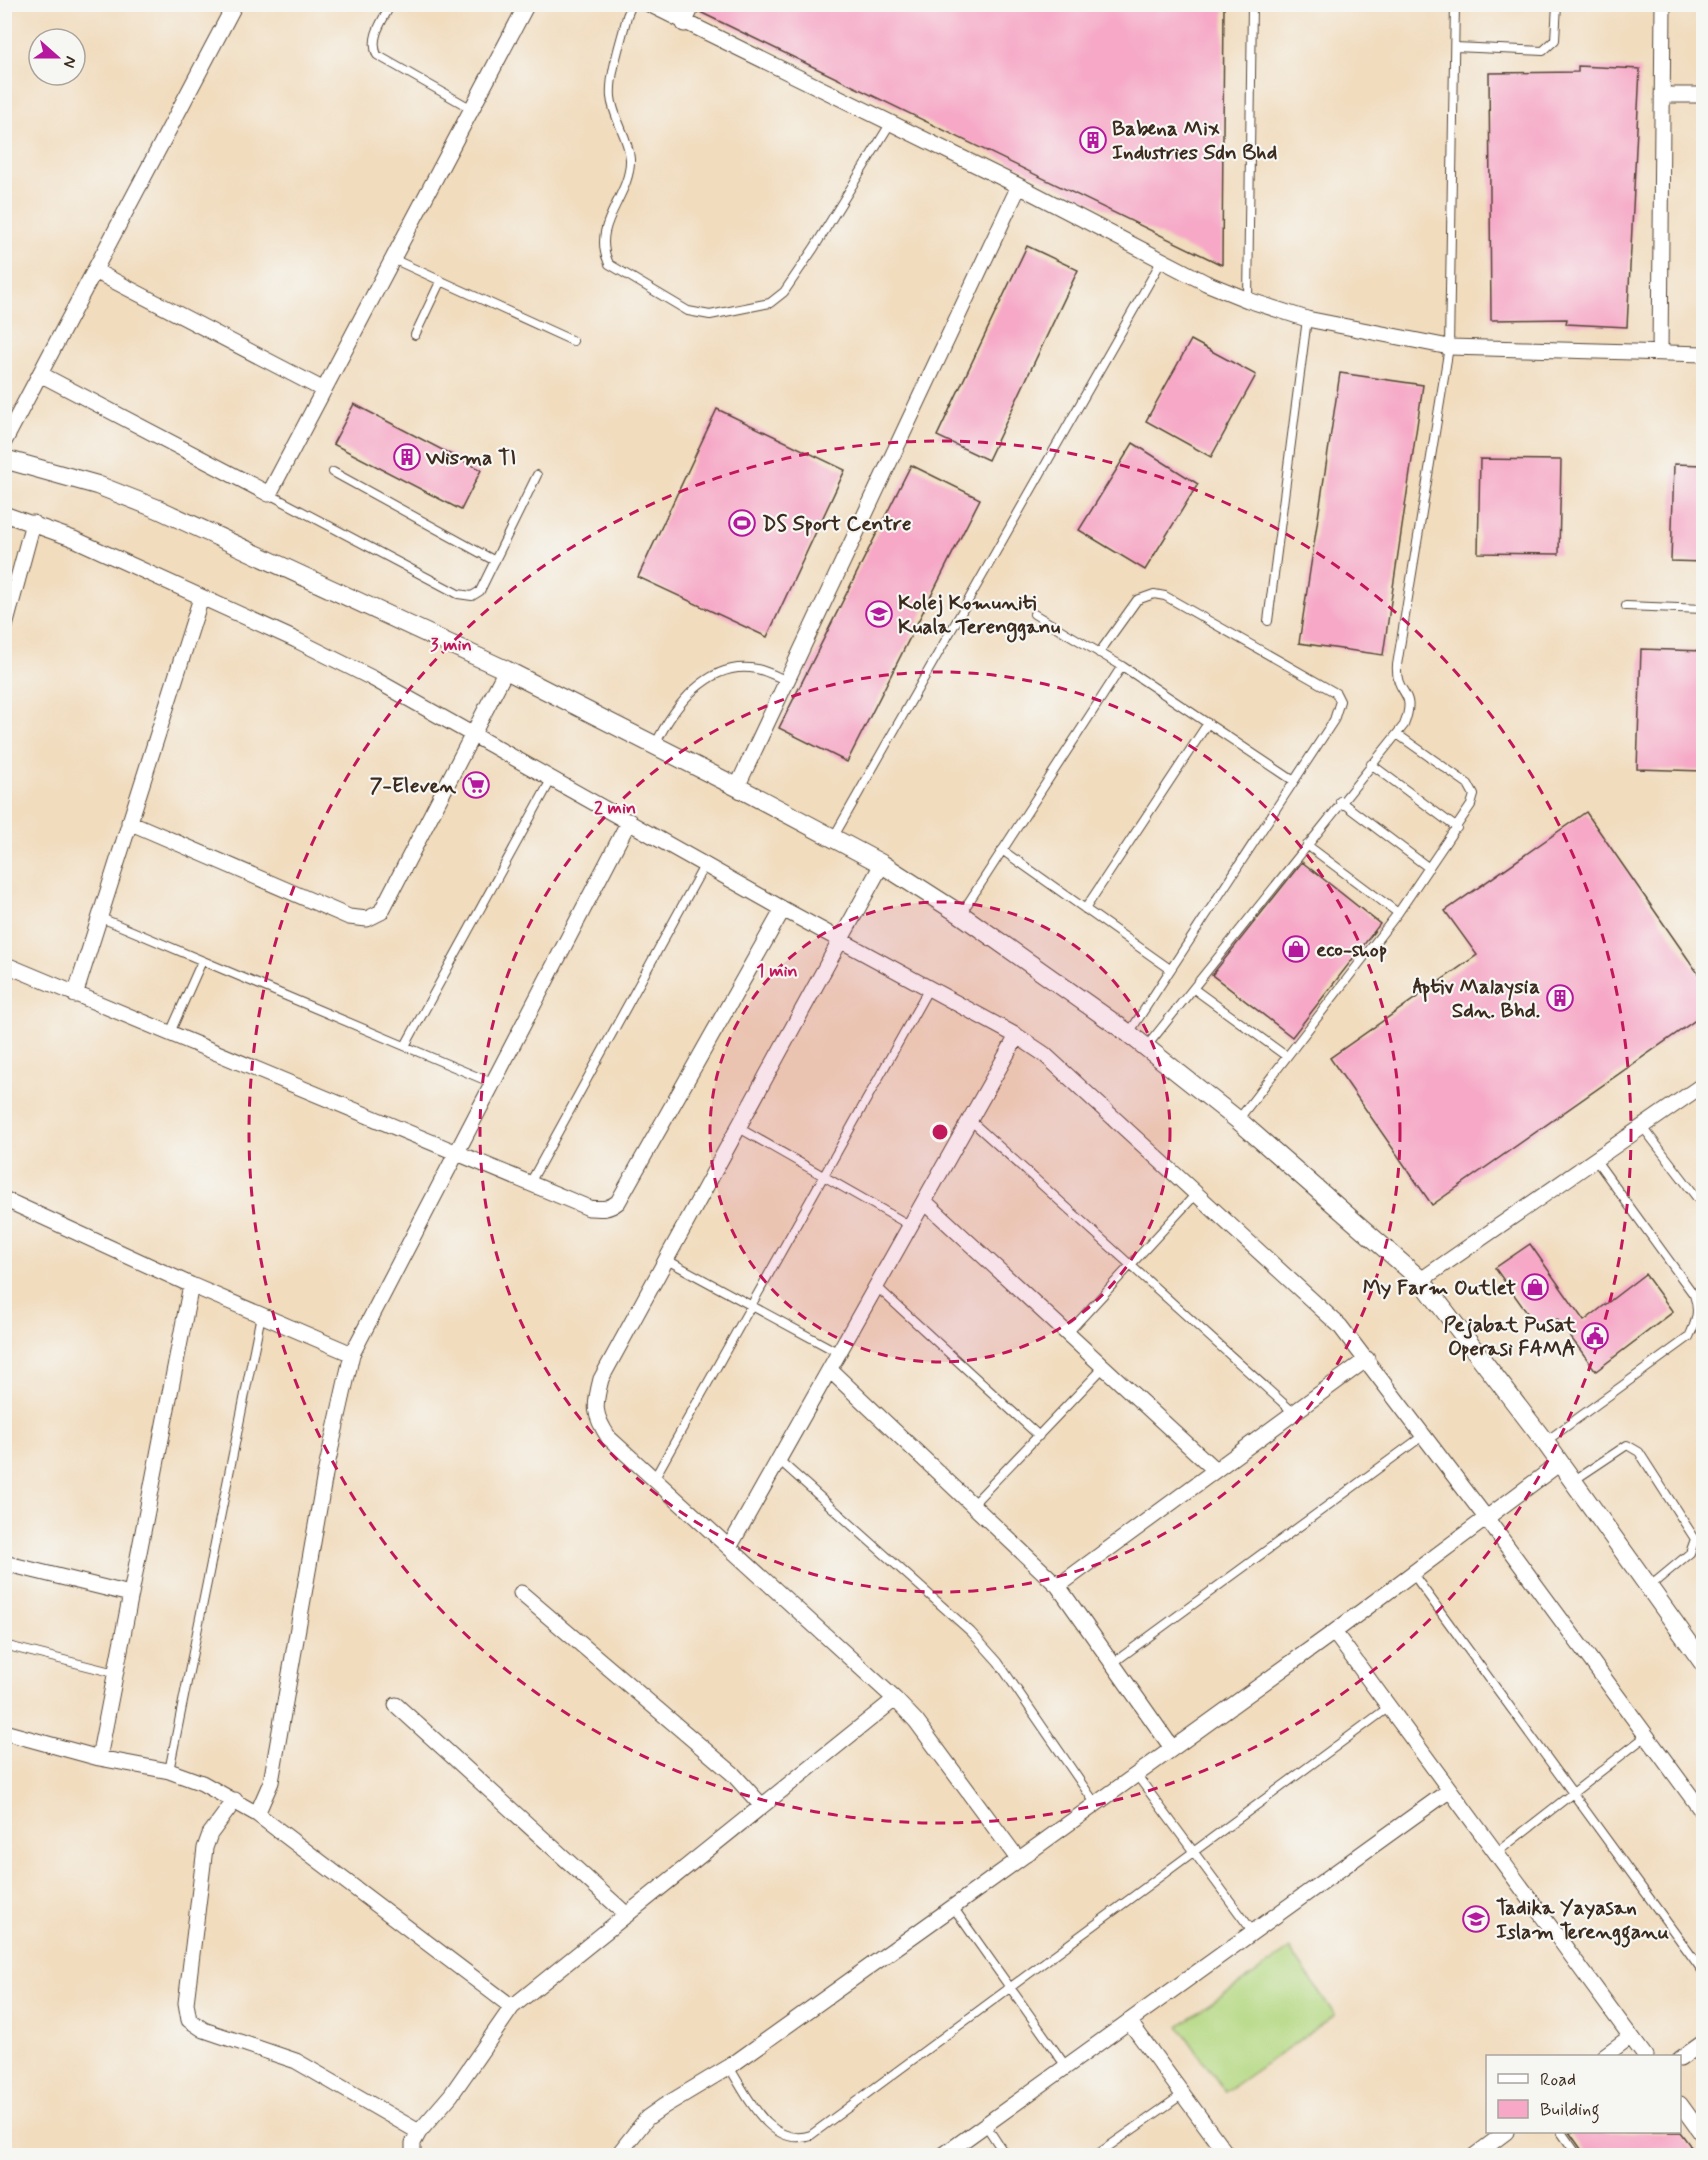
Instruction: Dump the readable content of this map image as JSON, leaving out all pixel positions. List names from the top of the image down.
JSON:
{
  "places": {
    "building": ["Babena Mix Industries Sdn Bhd", "Wisma TI", "Aptiv Malaysia Sdn. Bhd."],
    "sports": ["DS Sport Centre"],
    "school or university": ["Kolej Komuniti Kuala Terengganu", "Tadika Yayasan Islam Terengganu"],
    "supermarket": ["7-Eleven"],
    "shop": ["eco-shop", "My Farm Outlet"],
    "public building": ["Pejabat Pusat Operasi FAMA"]
  },
  "legend": ["Road", "Building"],
  "north": "right",
  "rings": ["3 min", "2 min", "1 min"]
}
